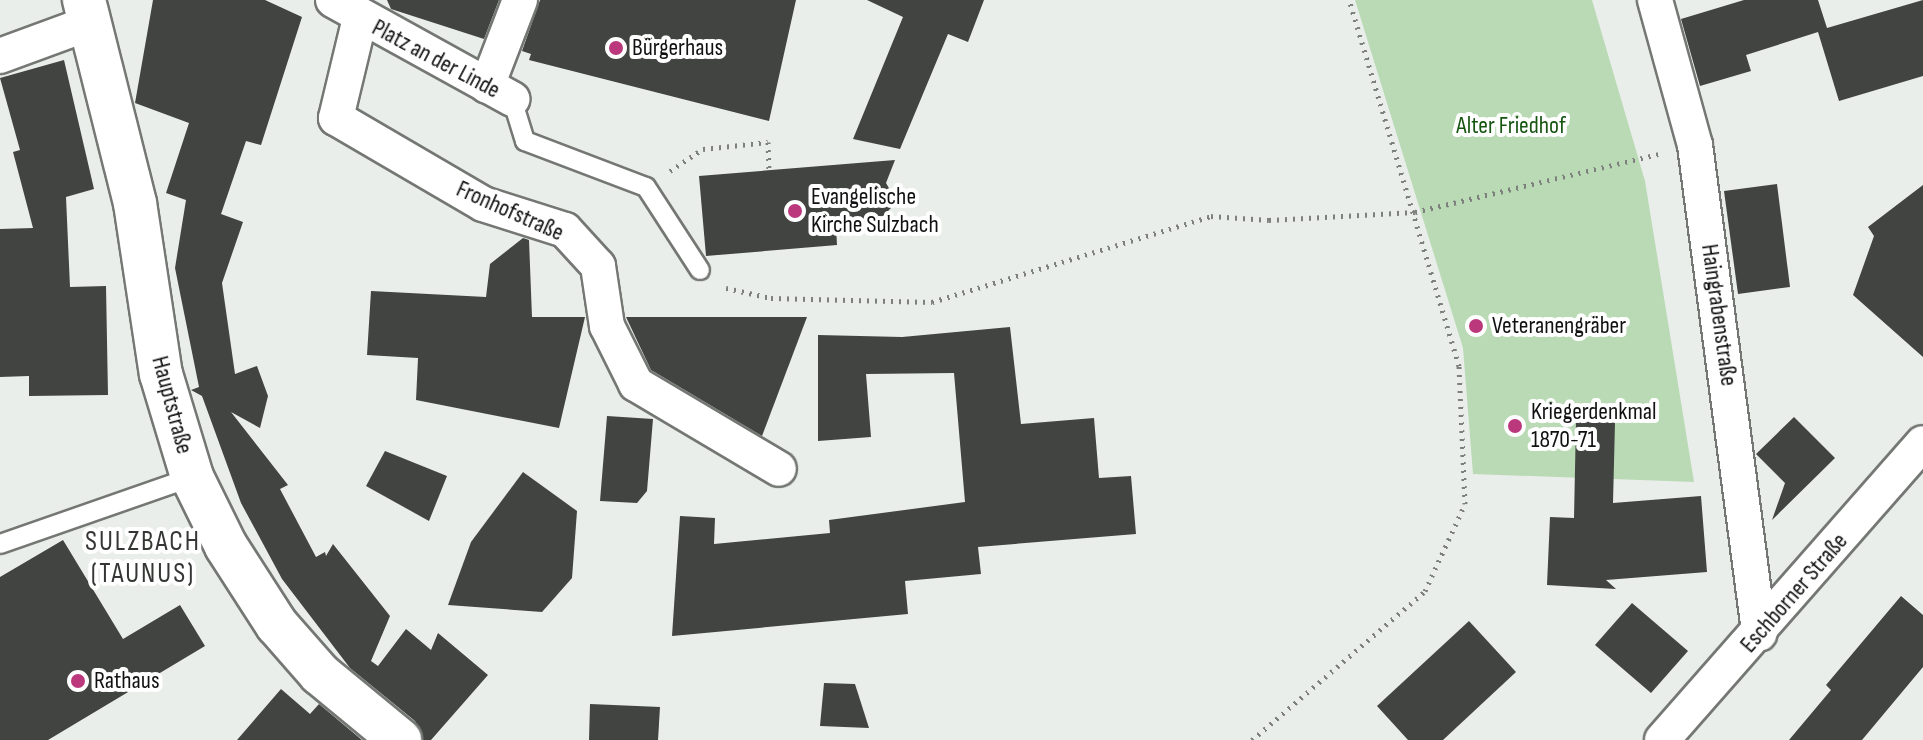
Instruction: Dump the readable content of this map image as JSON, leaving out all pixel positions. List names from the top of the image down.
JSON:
{
  "streets": {
    "street": [
      "Platz an der Linde",
      "Fronhofstraße",
      "Haingrabenstraße",
      "Hauptstraße",
      "Eschborner Straße"
    ]
  },
  "crossings": [
    ["Platz an der Linde", "Fronhofstraße"],
    ["Haingrabenstraße", "Eschborner Straße"]
  ],
  "districts": ["SULZBACH (TAUNUS)"],
  "parks": ["Alter Friedhof"],
  "places": [
    "Bürgerhaus",
    "Evangelische Kirche Sulzbach",
    "Veteranengräber",
    "Kriegerdenkmal 1870-71",
    "Rathaus"
  ]
}
